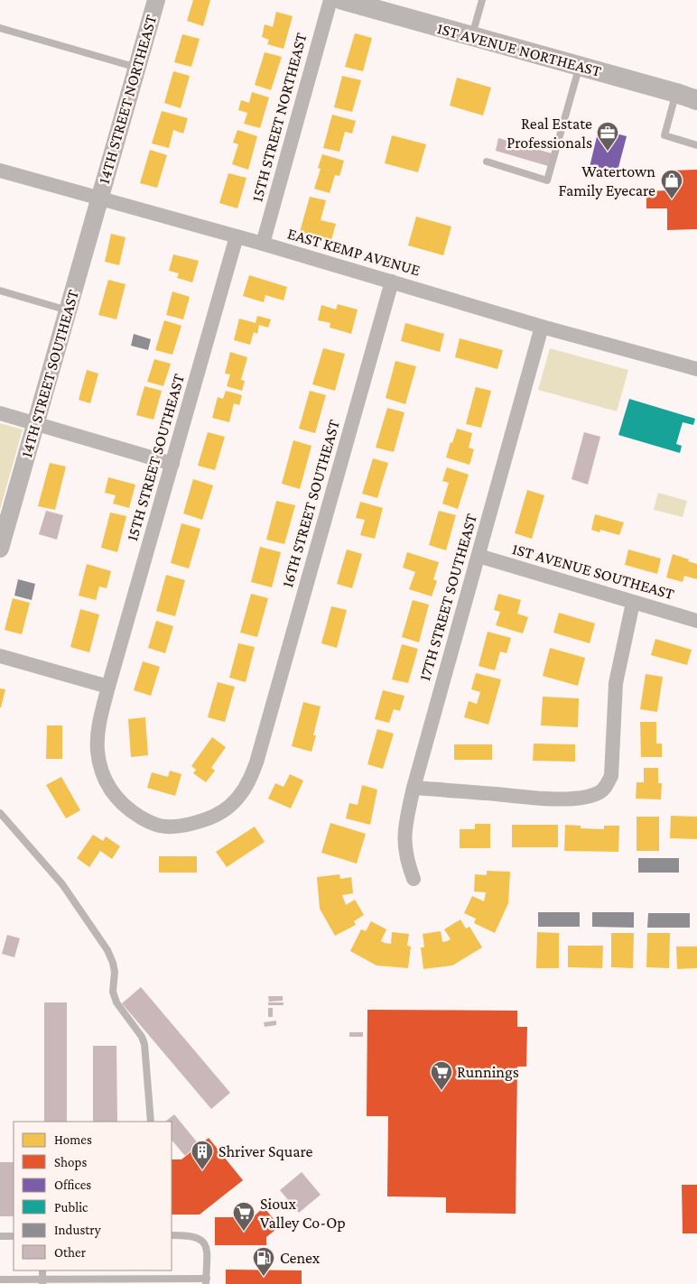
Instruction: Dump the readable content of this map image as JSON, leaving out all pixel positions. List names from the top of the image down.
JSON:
{
  "streets": {
    "main road": ["1ST AVENUE NORTHEAST"],
    "street": [
      "14TH STREET NORTHEAST",
      "15TH STREET NORTHEAST",
      "EAST KEMP AVENUE",
      "14TH STREET SOUTHEAST",
      "15TH STREET SOUTHEAST",
      "16TH STREET SOUTHEAST",
      "1ST AVENUE SOUTHEAST",
      "17TH STREET SOUTHEAST"
    ]
  },
  "crossings": [
    ["14TH STREET NORTHEAST", "EAST KEMP AVENUE"],
    ["14TH STREET NORTHEAST", "14TH STREET SOUTHEAST"],
    ["15TH STREET NORTHEAST", "EAST KEMP AVENUE"],
    ["EAST KEMP AVENUE", "14TH STREET SOUTHEAST"],
    ["EAST KEMP AVENUE", "15TH STREET SOUTHEAST"],
    ["EAST KEMP AVENUE", "16TH STREET SOUTHEAST"],
    ["EAST KEMP AVENUE", "17TH STREET SOUTHEAST"],
    ["15TH STREET SOUTHEAST", "16TH STREET SOUTHEAST"],
    ["1ST AVENUE SOUTHEAST", "17TH STREET SOUTHEAST"]
  ],
  "places": {
    "office": ["Real Estate Professionals"],
    "shop": ["Watertown Family Eyecare"],
    "supermarket": ["Runnings", "Sioux Valley Co-Op"],
    "building": ["Shriver Square"],
    "fuel station": ["Cenex"]
  },
  "legend": [
    "Homes",
    "Shops",
    "Offices",
    "Public",
    "Industry",
    "Other"
  ]
}
